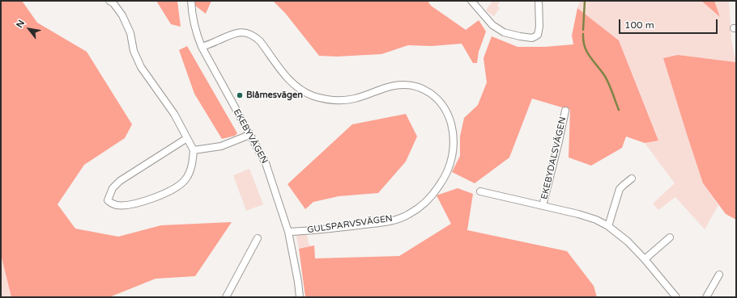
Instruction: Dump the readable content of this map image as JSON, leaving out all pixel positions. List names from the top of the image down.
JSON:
{
  "streets": {
    "street": ["EKEBYVÄGEN", "EKEBYDALSVÄGEN", "GULSPARVSVÄGEN"]
  },
  "crossings": [
    ["EKEBYVÄGEN", "GULSPARVSVÄGEN"]
  ],
  "places": ["Blåmesvägen"],
  "scale_bar": "100 m",
  "north": "top left"
}
